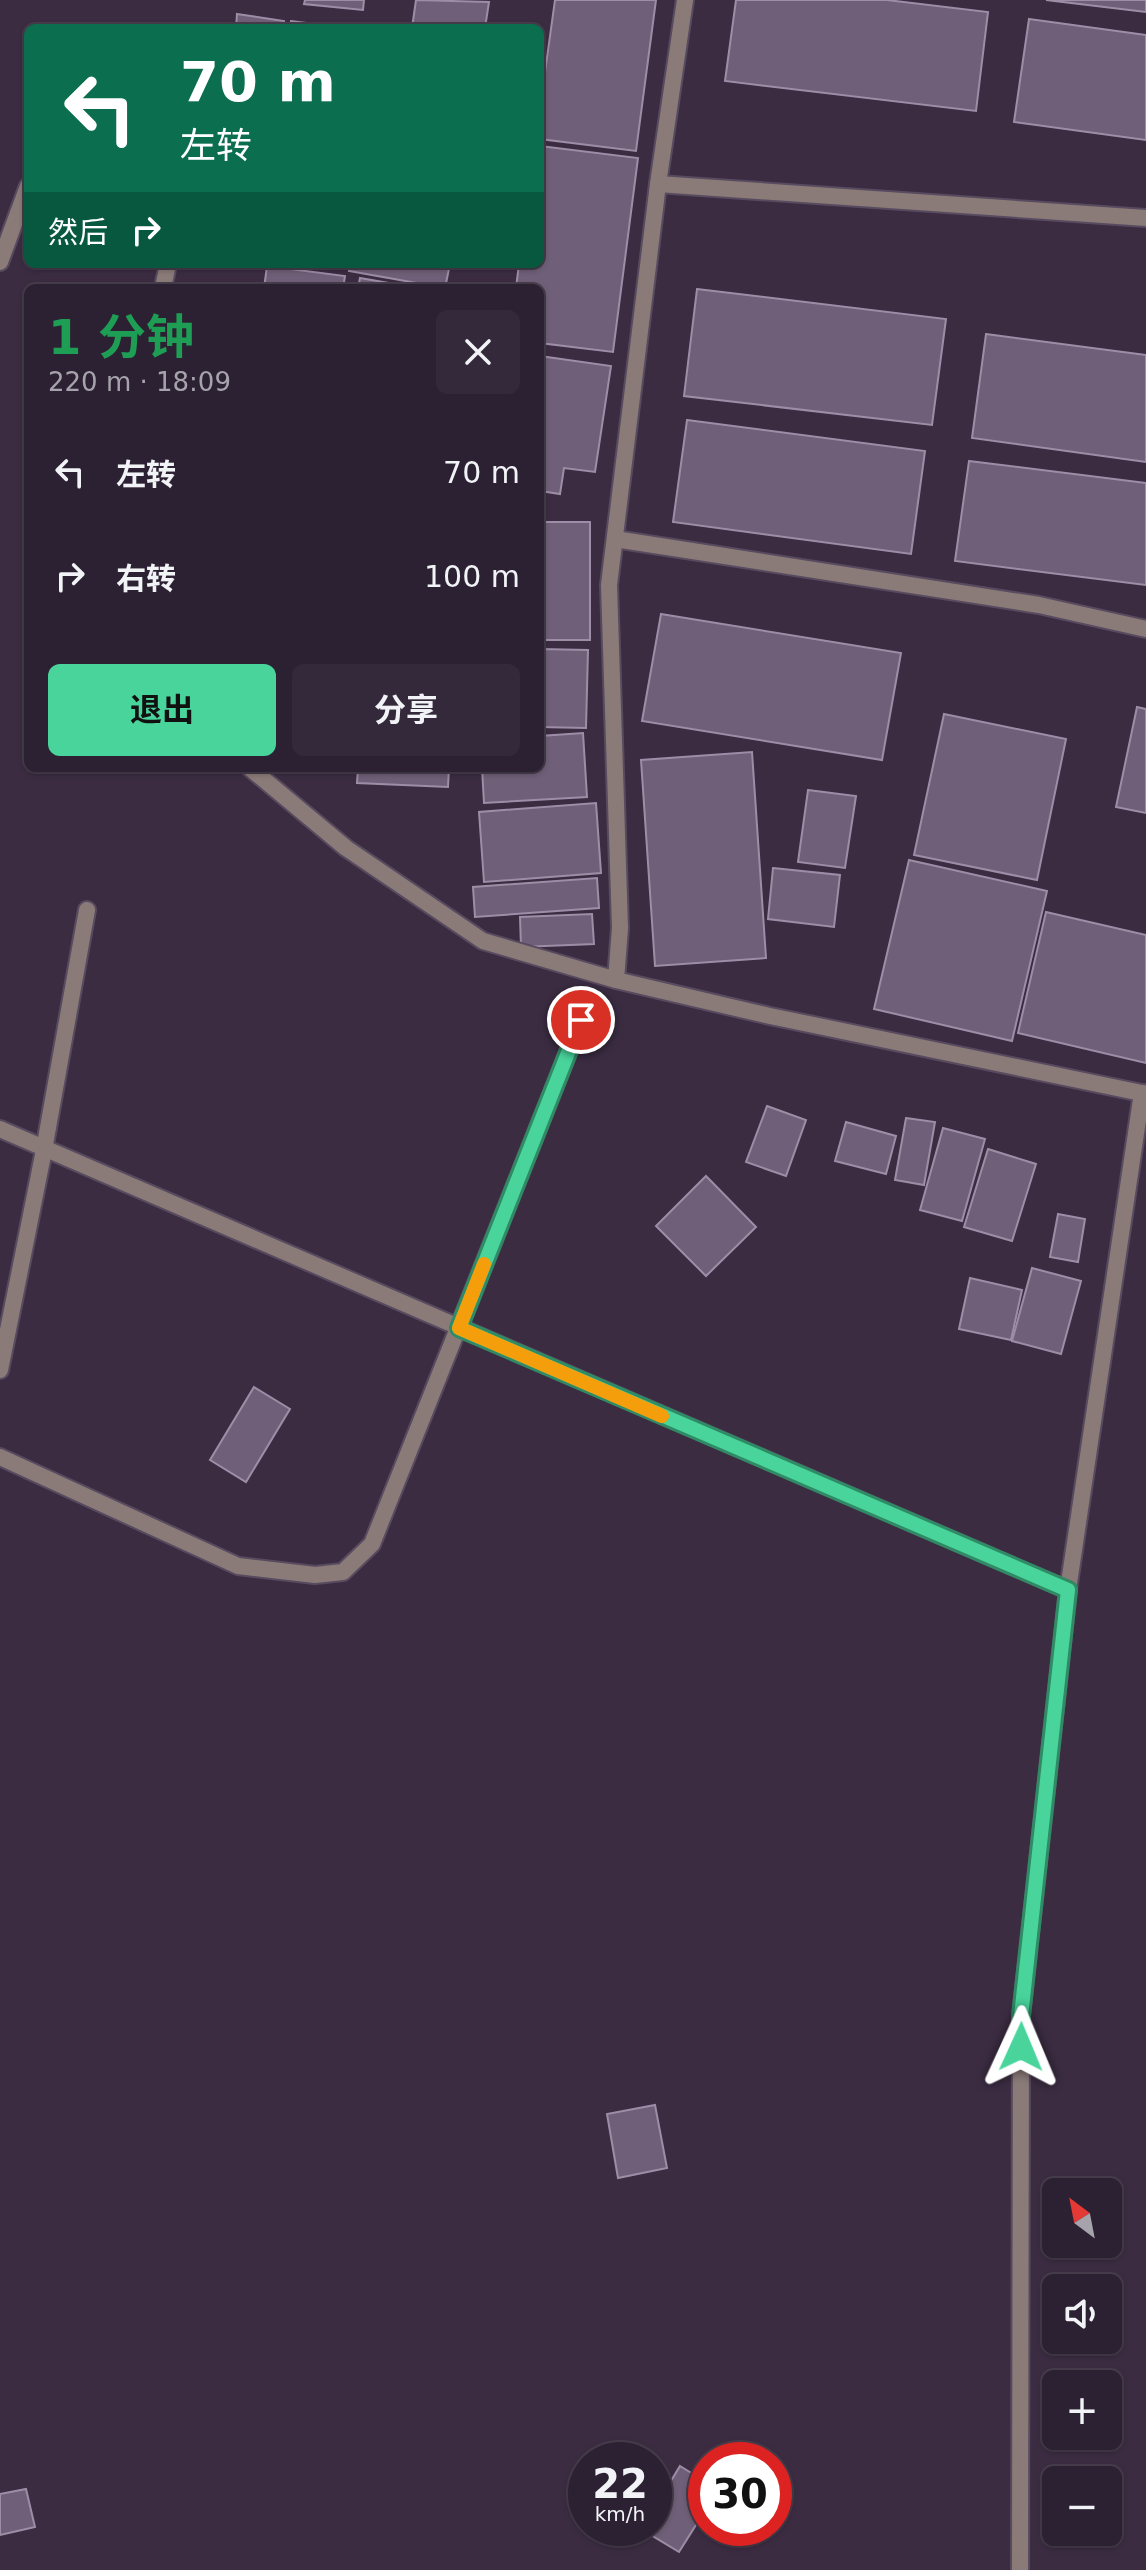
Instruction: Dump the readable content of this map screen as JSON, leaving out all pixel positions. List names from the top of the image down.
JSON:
{
  "north": "top left",
  "page": {
    "turn": ["70 m", "左转"],
    "then": "然后",
    "heading": ["1 分钟", "220 m · 18:09"],
    "list": [
      {
        "name": "左转",
        "value": "70 m"
      },
      {
        "name": "右转",
        "value": "100 m"
      }
    ],
    "buttons": ["退出", "分享"],
    "map_buttons": ["+", "−"],
    "speed": "22 km/h",
    "limit": "30"
  }
}
